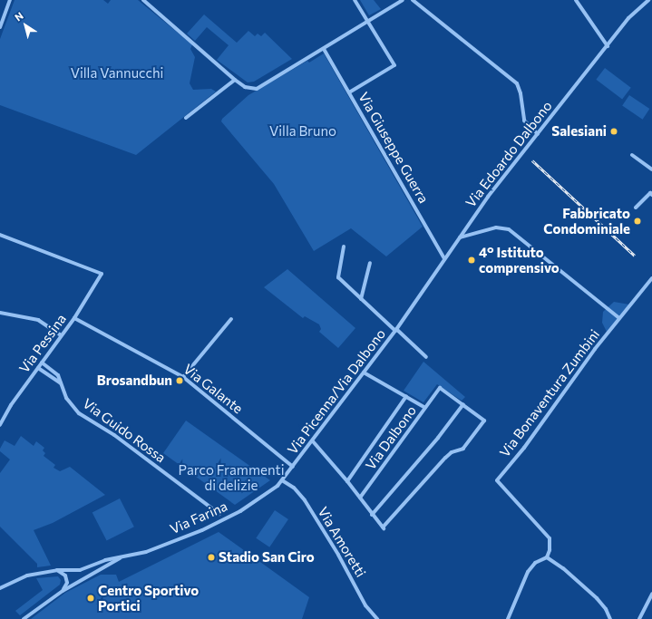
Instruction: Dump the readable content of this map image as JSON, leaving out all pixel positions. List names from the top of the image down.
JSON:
{
  "streets": {
    "street": [
      "Via Giuseppe Guerra",
      "Via Edoardo Dalbono",
      "Via Pessina",
      "Via Galante",
      "Via Picenna/Via Dalbono",
      "Via Bonaventura Zumbini",
      "Via Guido Rossa",
      "Via Dalbono",
      "Via Farina",
      "Via Amoretti"
    ]
  },
  "crossings": [
    ["Via Giuseppe Guerra", "Via Edoardo Dalbono"],
    ["Via Edoardo Dalbono", "Via Picenna/Via Dalbono"],
    ["Via Pessina", "Via Galante"],
    ["Via Pessina", "Via Guido Rossa"],
    ["Via Galante", "Via Picenna/Via Dalbono"],
    ["Via Galante", "Via Farina"],
    ["Via Picenna/Via Dalbono", "Via Dalbono"],
    ["Via Picenna/Via Dalbono", "Via Farina"],
    ["Via Farina", "Via Amoretti"]
  ],
  "parks": ["Villa Vannucchi", "Villa Bruno", "Parco Frammenti di delizie"],
  "places": [
    "Salesiani",
    "Fabbricato Condominiale",
    "4° Istituto comprensivo",
    "Brosandbun",
    "Stadio San Ciro",
    "Centro Sportivo Portici"
  ],
  "north": "top left"
}
